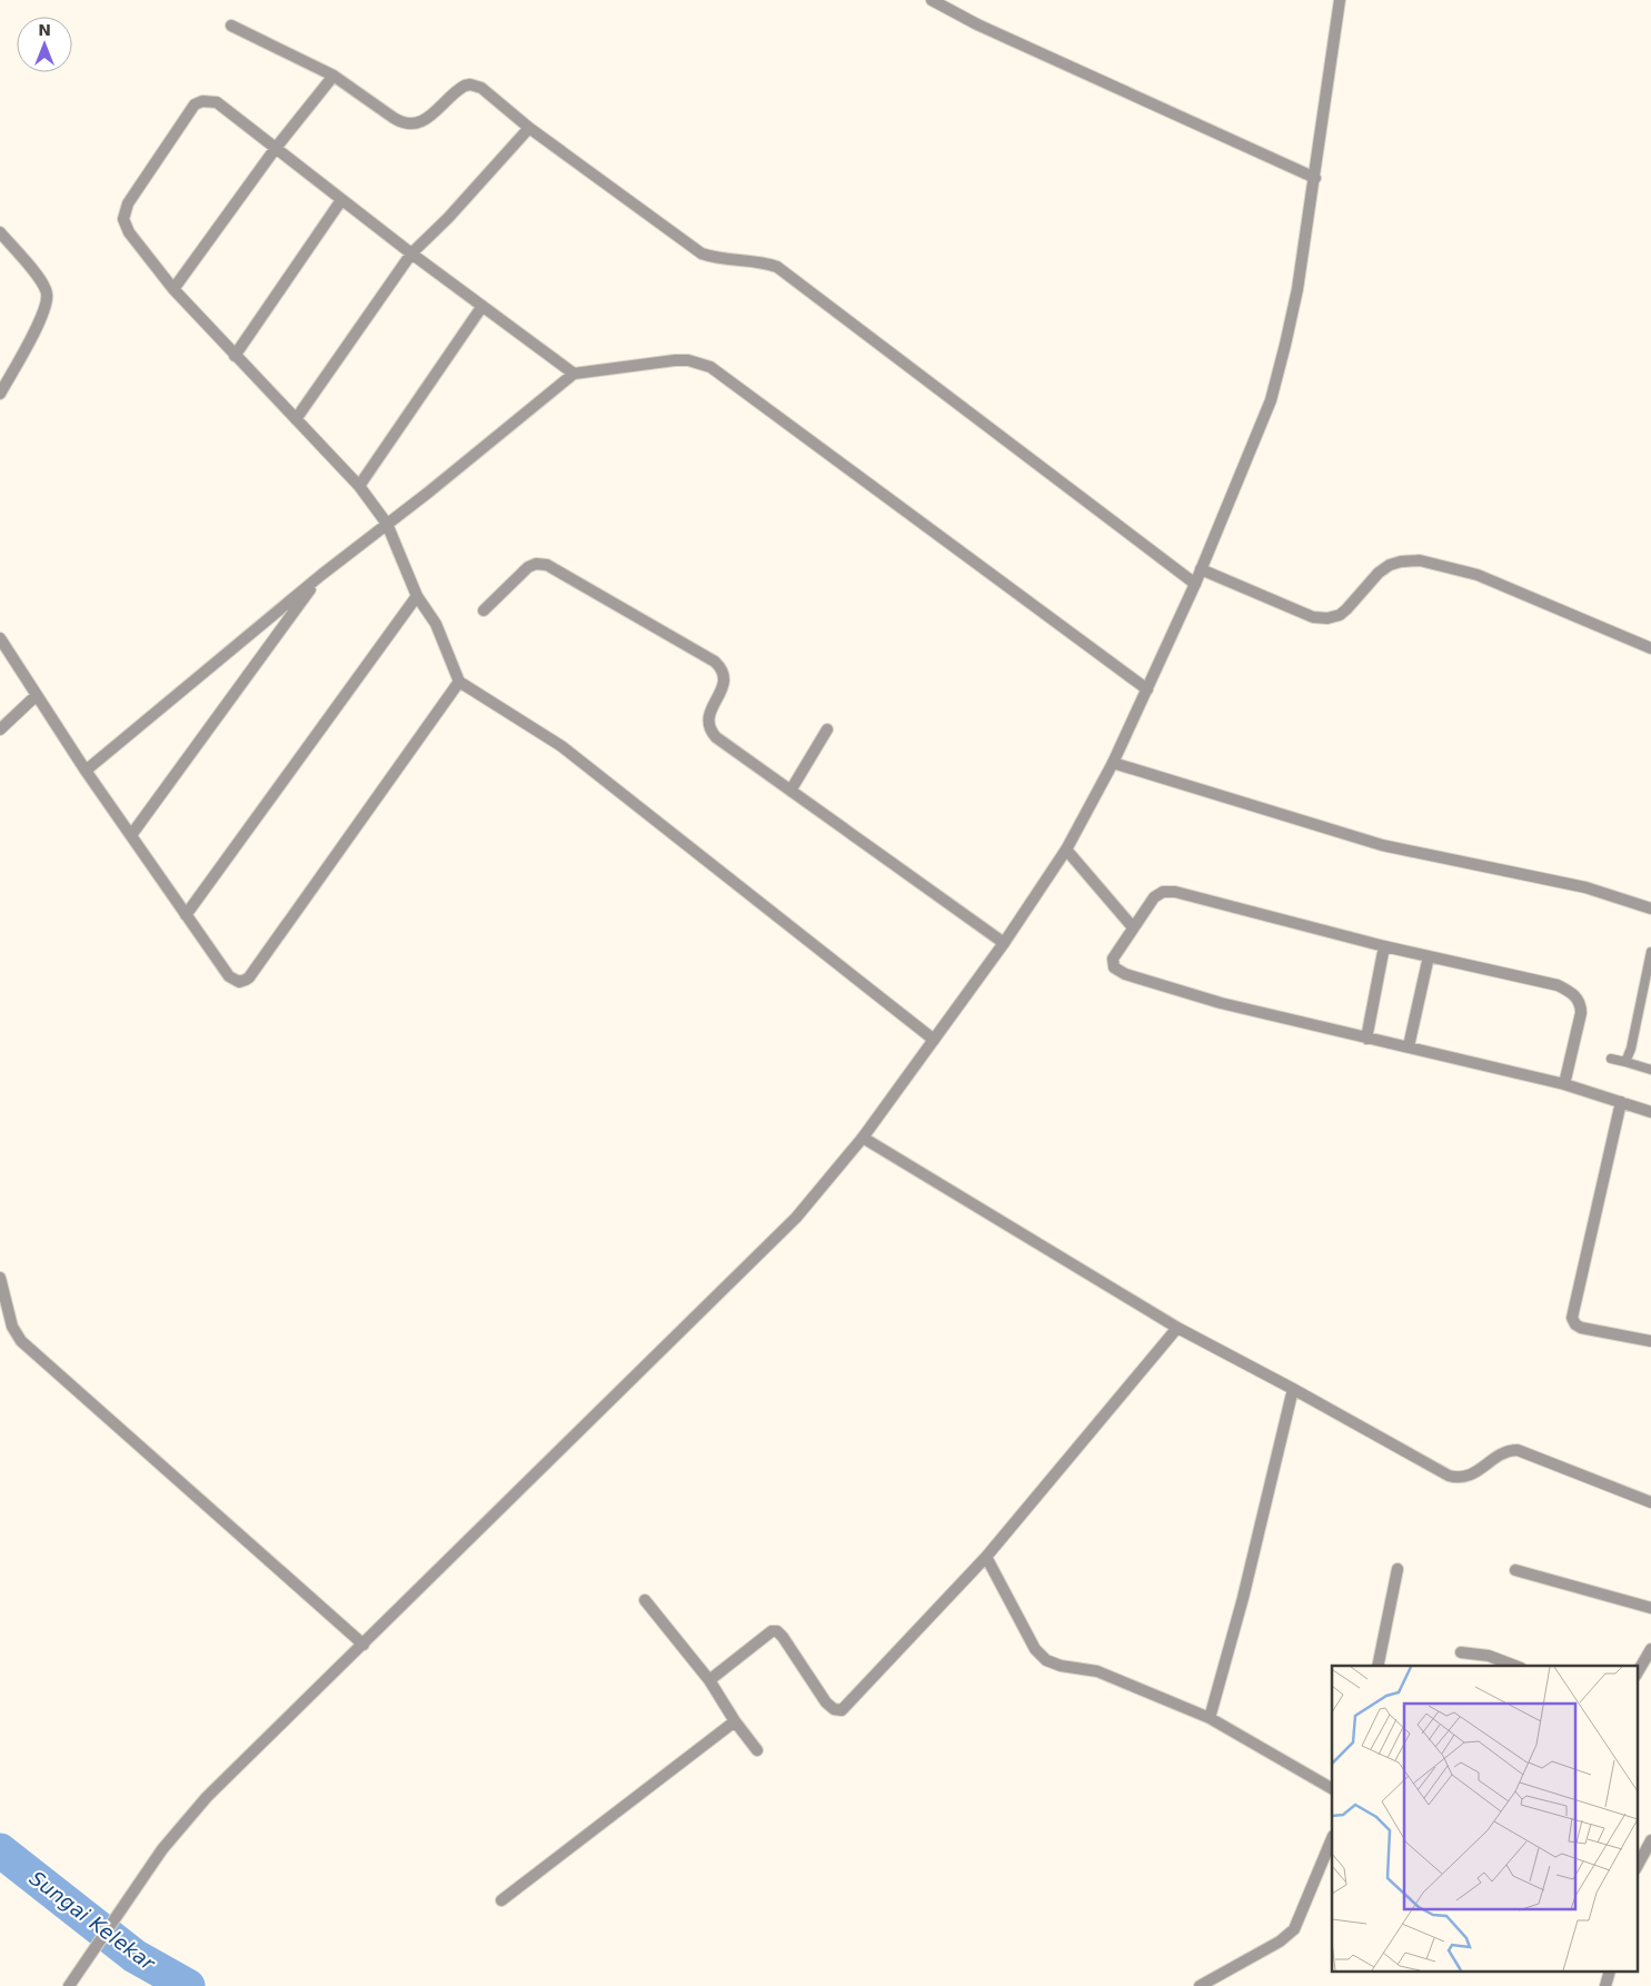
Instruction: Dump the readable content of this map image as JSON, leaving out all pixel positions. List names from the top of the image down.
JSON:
{
  "water": ["Sungai Kelekar"],
  "north": "top"
}
